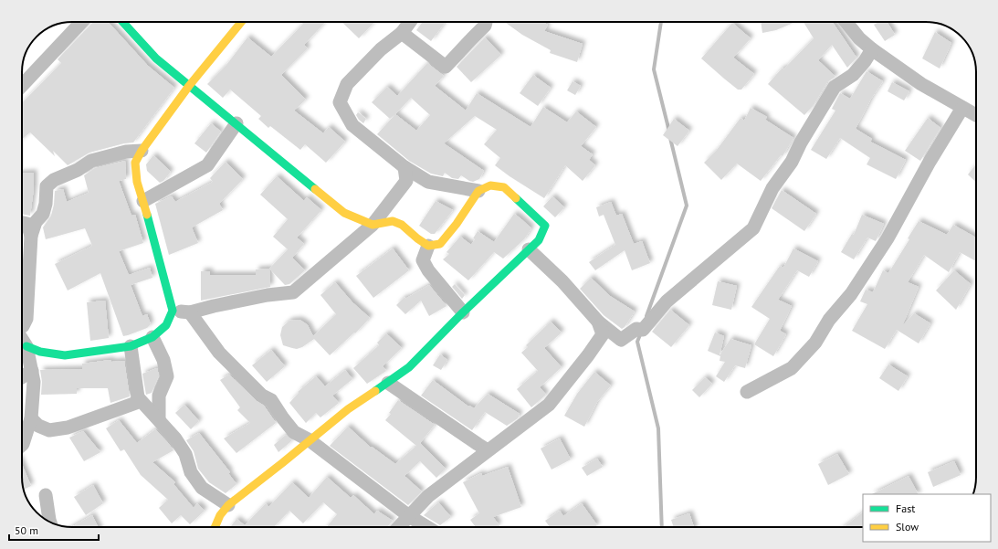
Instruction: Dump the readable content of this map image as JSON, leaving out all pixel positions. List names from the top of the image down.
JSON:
{
  "legend": ["Fast", "Slow"],
  "scale_bar": "50 m"
}
